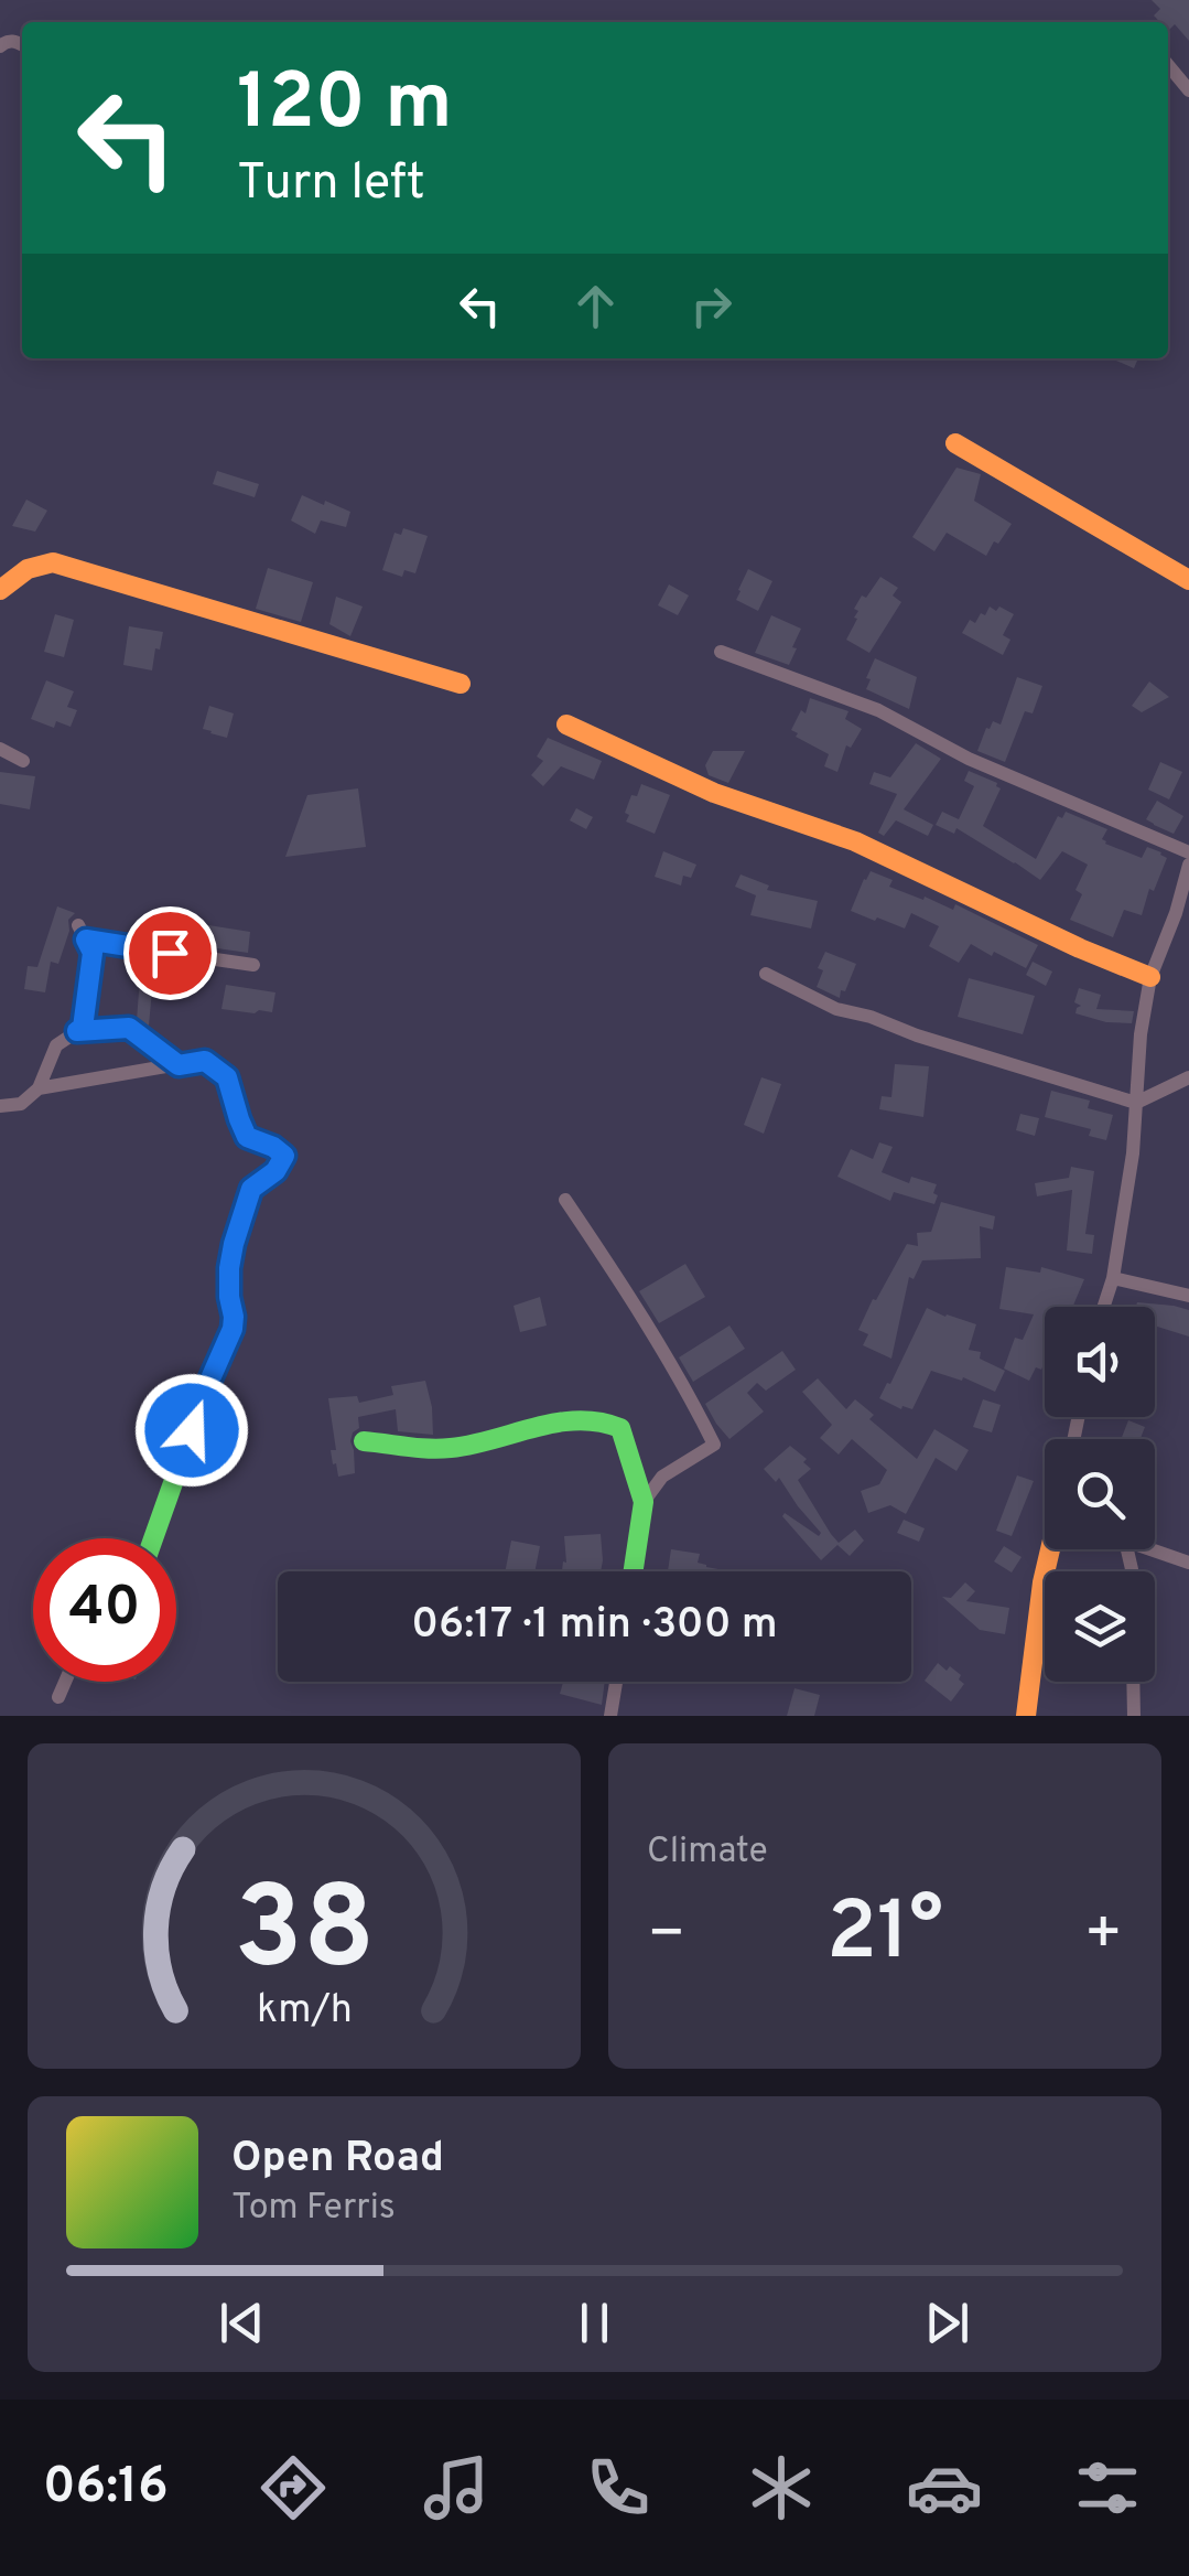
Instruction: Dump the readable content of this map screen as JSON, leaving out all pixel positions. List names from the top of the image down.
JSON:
{
  "page": {
    "turn": ["120 m", "Turn left"],
    "limit": "40",
    "trip": "06:17 · 1 min · 300 m",
    "tile": "Climate",
    "heat": ["−", "21°", "+"],
    "song": ["Open Road", "Tom Ferris"],
    "tabs": "06:16",
    "gauge": ["38", "km/h"]
  }
}
